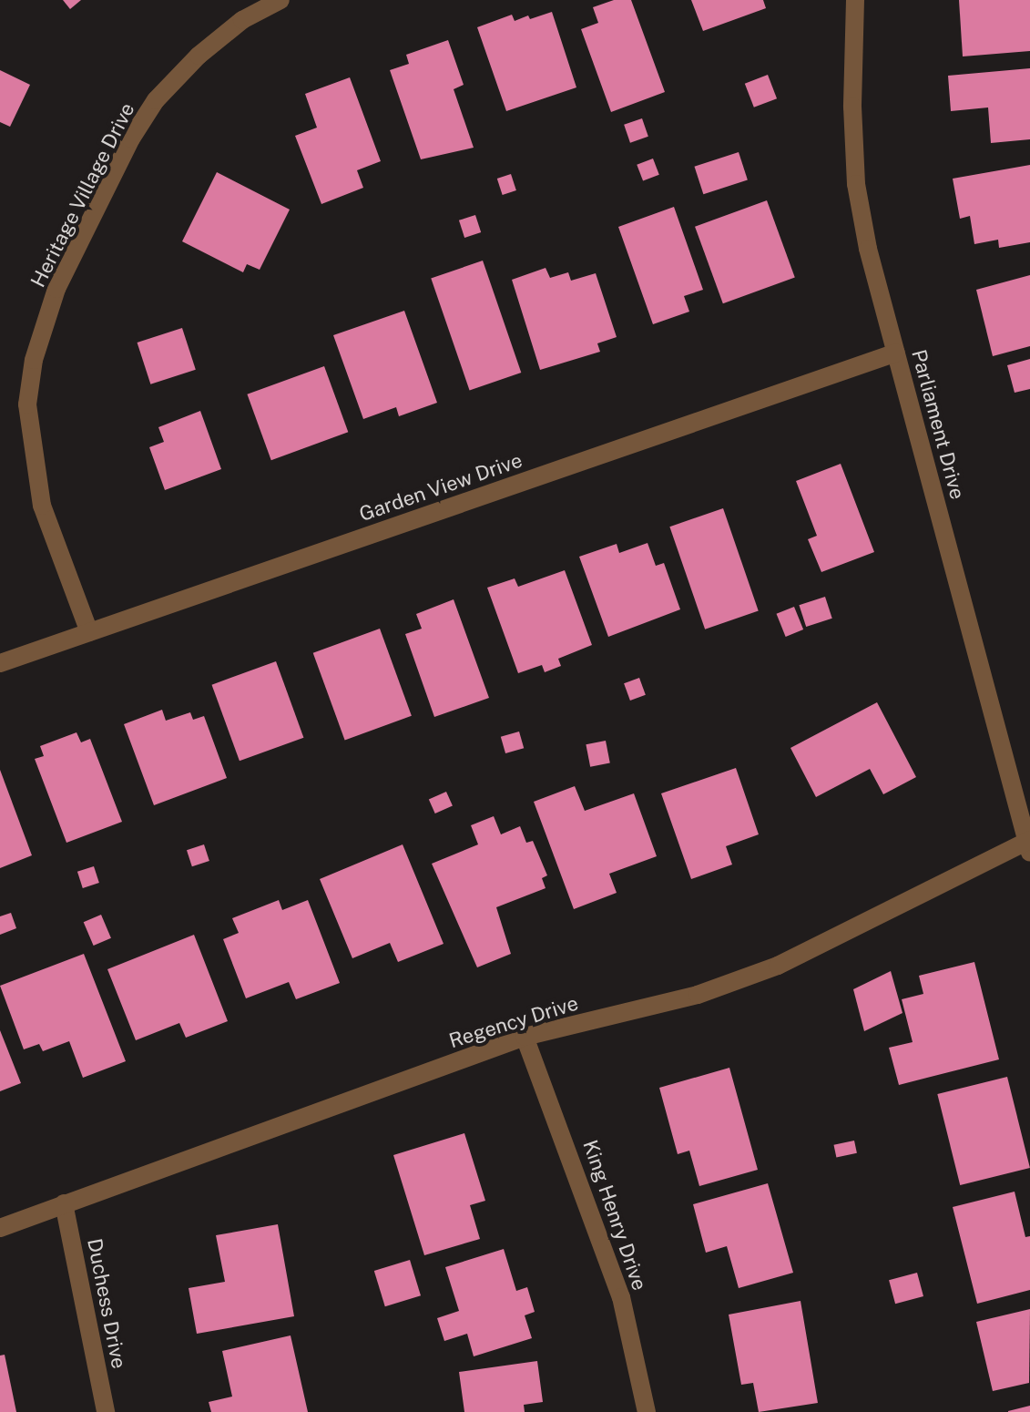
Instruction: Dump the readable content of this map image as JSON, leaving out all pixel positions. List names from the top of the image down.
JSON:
{
  "streets": {
    "street": [
      "Heritage Village Drive",
      "Parliament Drive",
      "Garden View Drive",
      "Regency Drive",
      "King Henry Drive",
      "Duchess Drive"
    ]
  },
  "crossings": [
    ["Heritage Village Drive", "Garden View Drive"],
    ["Parliament Drive", "Garden View Drive"],
    ["Parliament Drive", "Regency Drive"],
    ["Regency Drive", "King Henry Drive"],
    ["Regency Drive", "Duchess Drive"]
  ]
}
